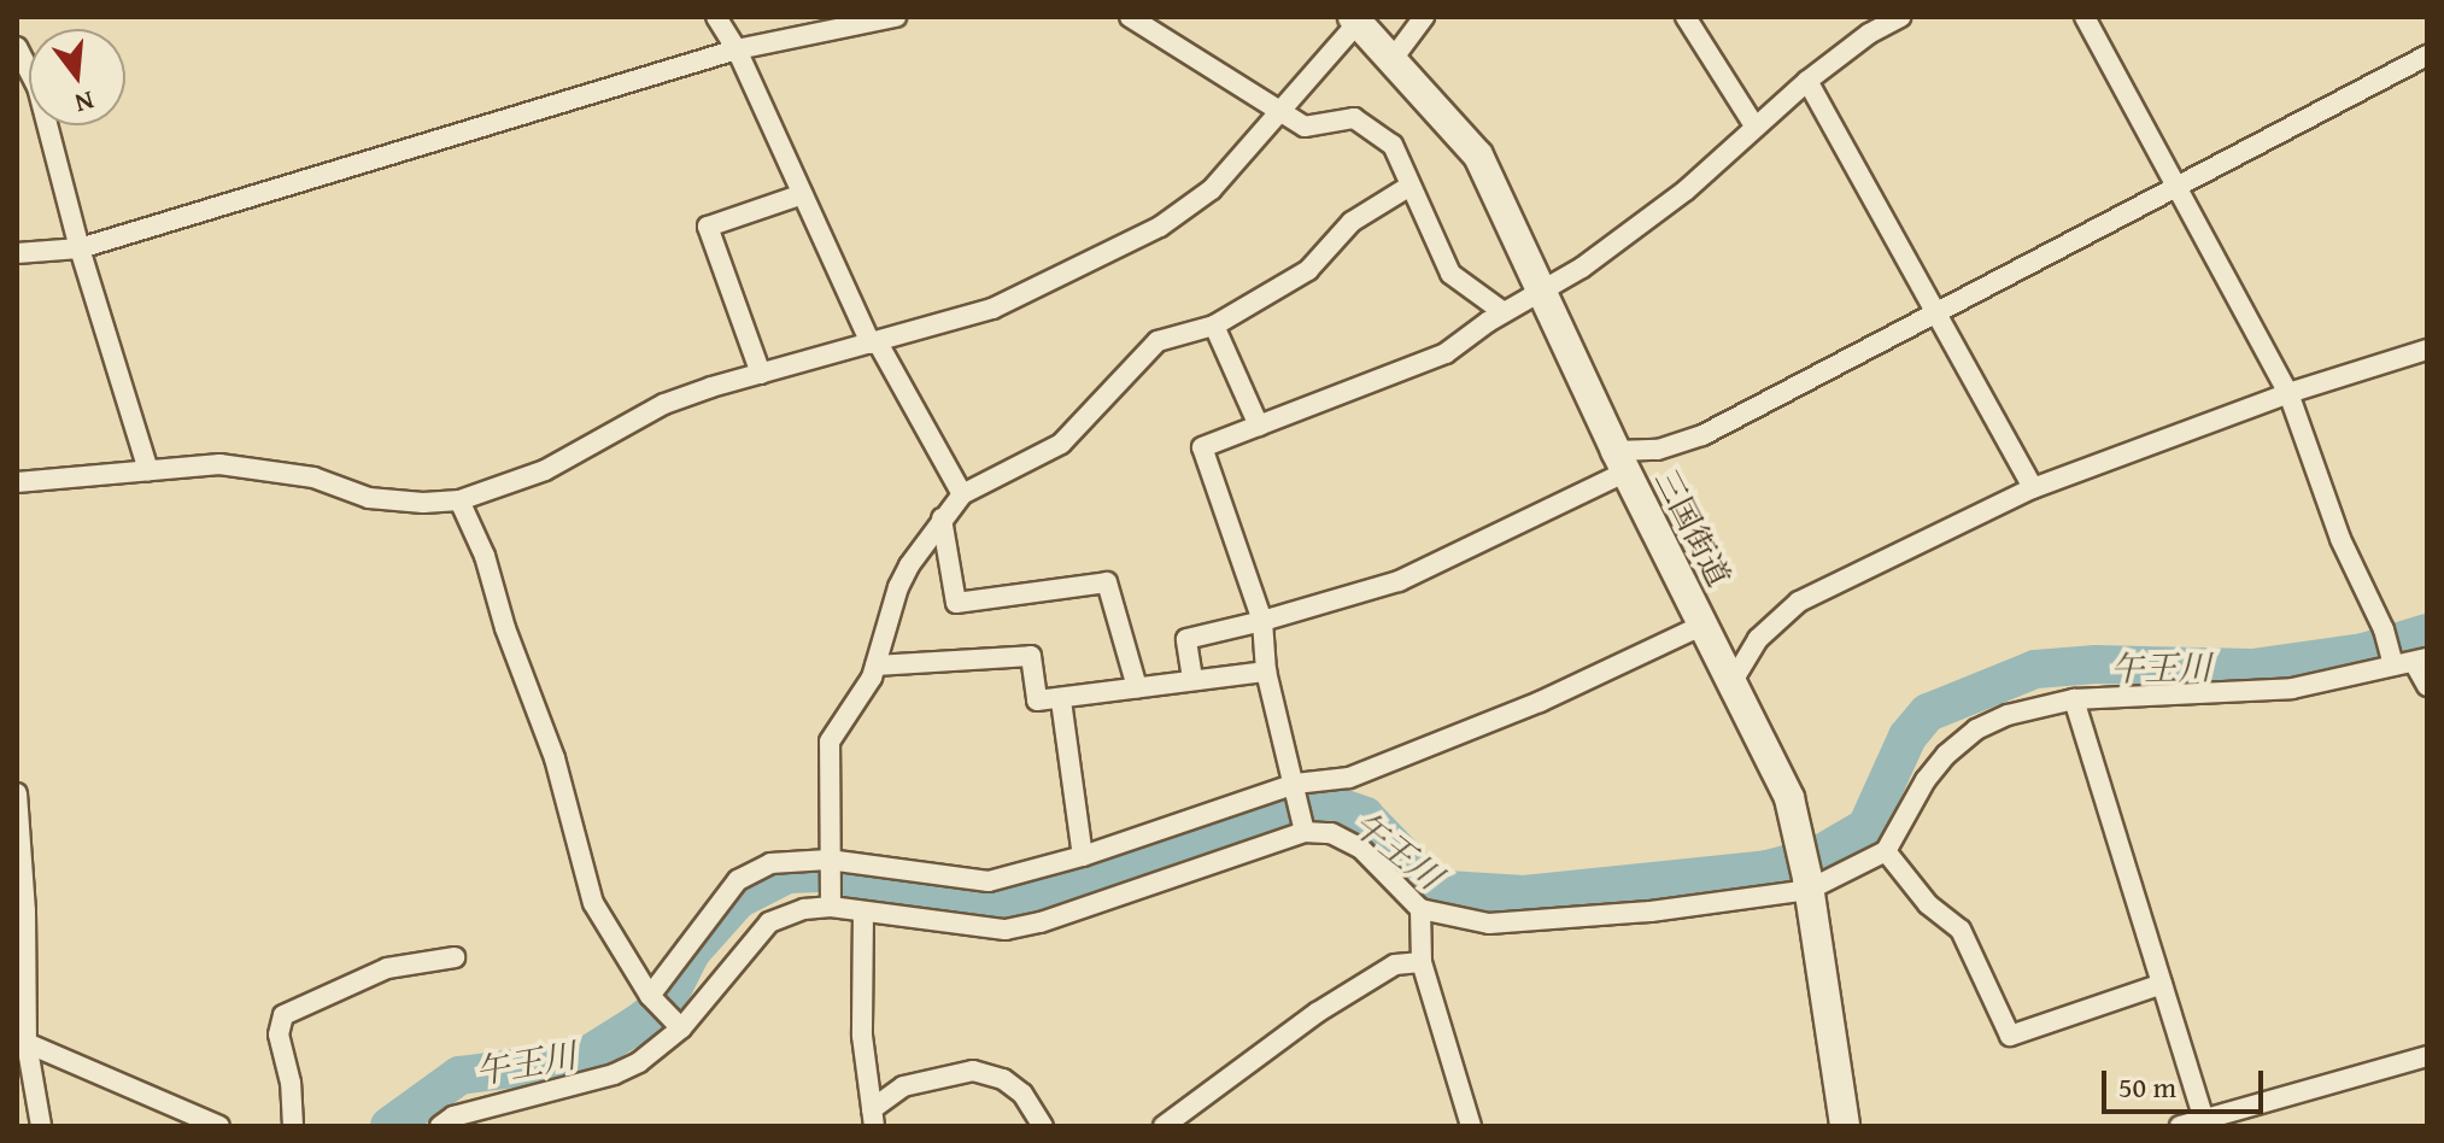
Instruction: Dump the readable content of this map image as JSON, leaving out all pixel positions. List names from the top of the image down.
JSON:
{
  "streets": {
    "street": ["三国街道"]
  },
  "water": ["午王川"],
  "scale_bar": "50 m",
  "north": "bottom"
}
